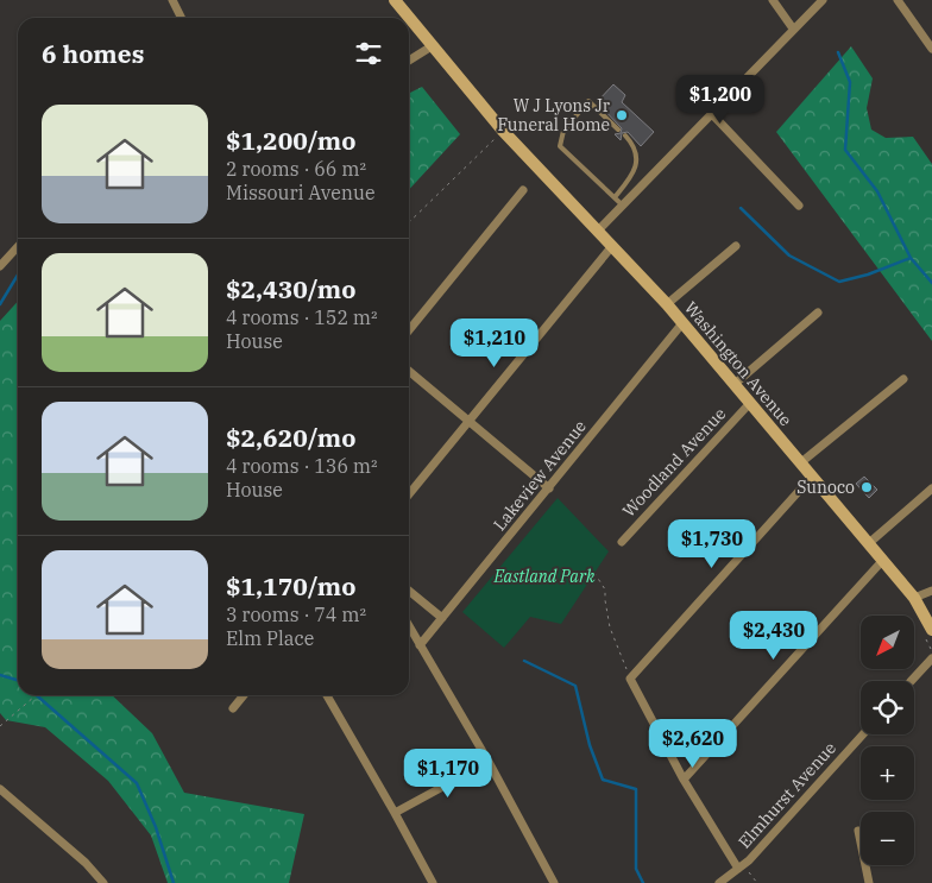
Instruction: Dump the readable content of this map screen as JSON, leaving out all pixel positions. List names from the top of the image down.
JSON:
{
  "streets": {
    "street": [
      "Washington Avenue",
      "Woodland Avenue",
      "Lakeview Avenue",
      "Elmhurst Avenue"
    ]
  },
  "crossings": [
    ["Washington Avenue", "Woodland Avenue"],
    ["Washington Avenue", "Lakeview Avenue"]
  ],
  "parks": ["Eastland Park"],
  "places": ["W J Lyons Jr Funeral Home", "Sunoco"],
  "north": "bottom left",
  "page": {
    "heading": "6 homes",
    "price": [
      "$1,200",
      "$1,210",
      "$1,730",
      "$2,430",
      "$2,620",
      "$1,170"
    ],
    "list": [
      {
        "name": "$1,200/mo",
        "note": "2 rooms · 66 m² · Missouri Avenue"
      },
      {
        "name": "$2,430/mo",
        "note": "4 rooms · 152 m² · House"
      },
      {
        "name": "$2,620/mo",
        "note": "4 rooms · 136 m² · House"
      },
      {
        "name": "$1,170/mo",
        "note": "3 rooms · 74 m² · Elm Place"
      }
    ],
    "map_buttons": ["+", "−"]
  }
}
